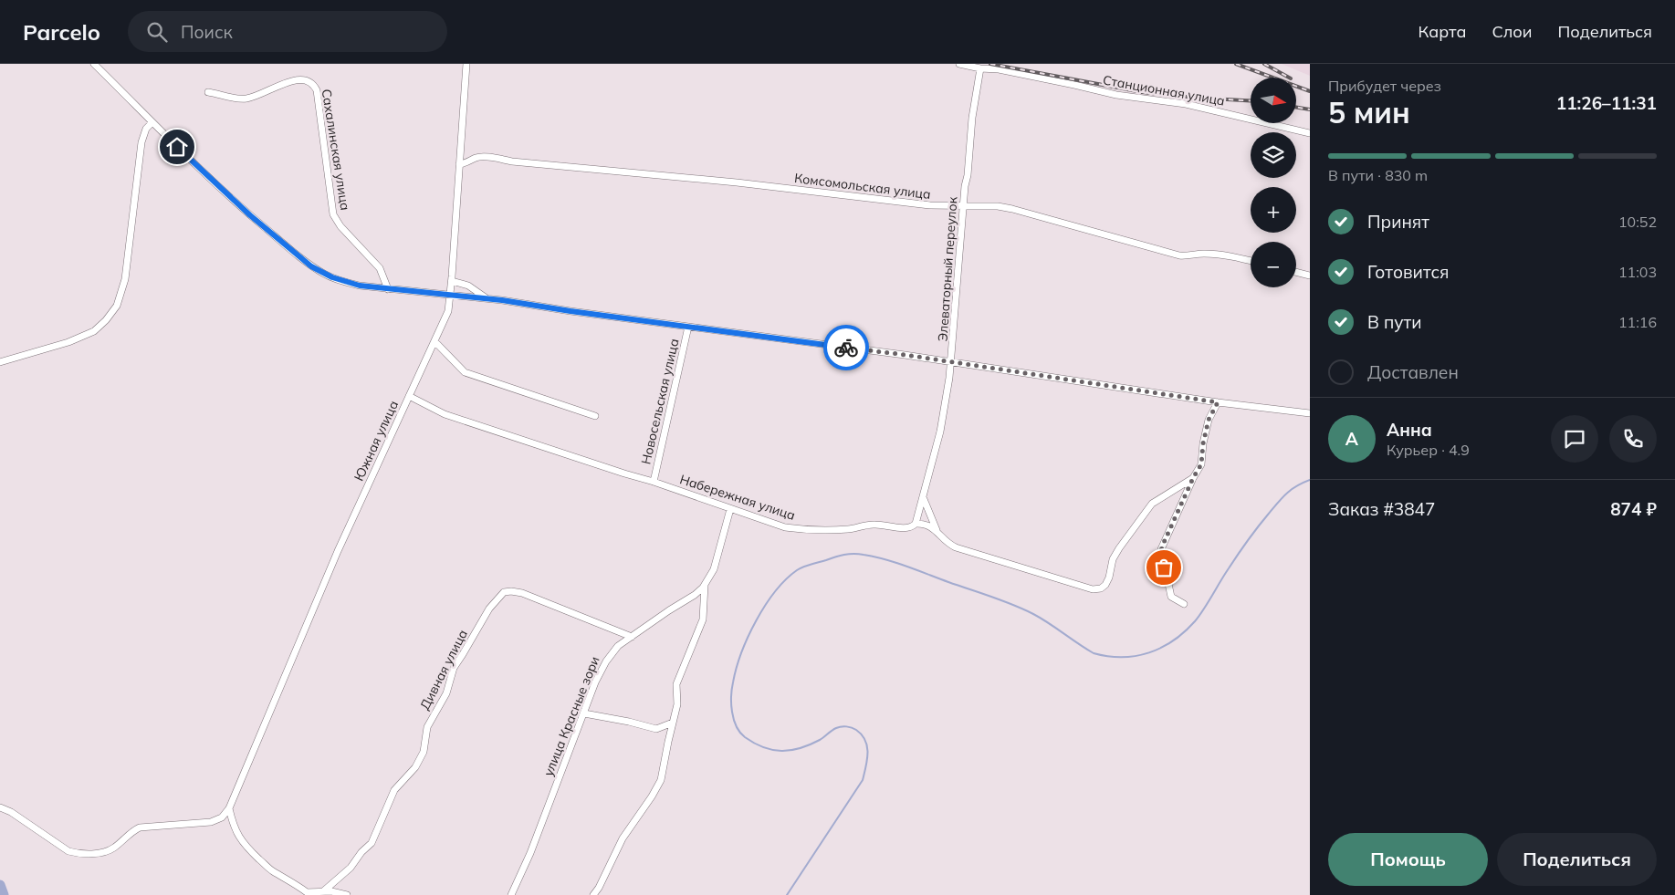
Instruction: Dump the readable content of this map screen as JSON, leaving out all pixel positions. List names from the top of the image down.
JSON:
{
  "streets": {
    "street": [
      "Станционная улица",
      "Сахалинская улица",
      "Комсомольская улица",
      "Элеваторный переулок",
      "Новосельская улица",
      "Южная улица",
      "Набережная улица",
      "Дивная улица",
      "улица Красные зори"
    ]
  },
  "crossings": [
    ["Станционная улица", "Элеваторный переулок"],
    ["Комсомольская улица", "Элеваторный переулок"],
    ["Комсомольская улица", "Южная улица"],
    ["Элеваторный переулок", "Набережная улица"],
    ["Новосельская улица", "Набережная улица"],
    ["Южная улица", "Набережная улица"],
    ["Набережная улица", "улица Красные зори"],
    ["Дивная улица", "улица Красные зори"]
  ],
  "north": "right",
  "page": {
    "header": "Parcelo",
    "search": "Поиск",
    "nav": ["Карта", "Слои", "Поделиться"],
    "heading": ["5 мин", "Прибудет через", "11:26–11:31"],
    "panel": [
      "Анна",
      "Курьер · 4.9",
      "Заказ #3847",
      "874 ₽"
    ],
    "map_buttons": ["+", "−"],
    "bar": "В пути · 830 m",
    "list": [
      ["Принят", "10:52"],
      ["Готовится", "11:03"],
      ["В пути", "11:16"],
      "Доставлен"
    ],
    "round": "А",
    "buttons": ["Помощь", "Поделиться"]
  }
}
